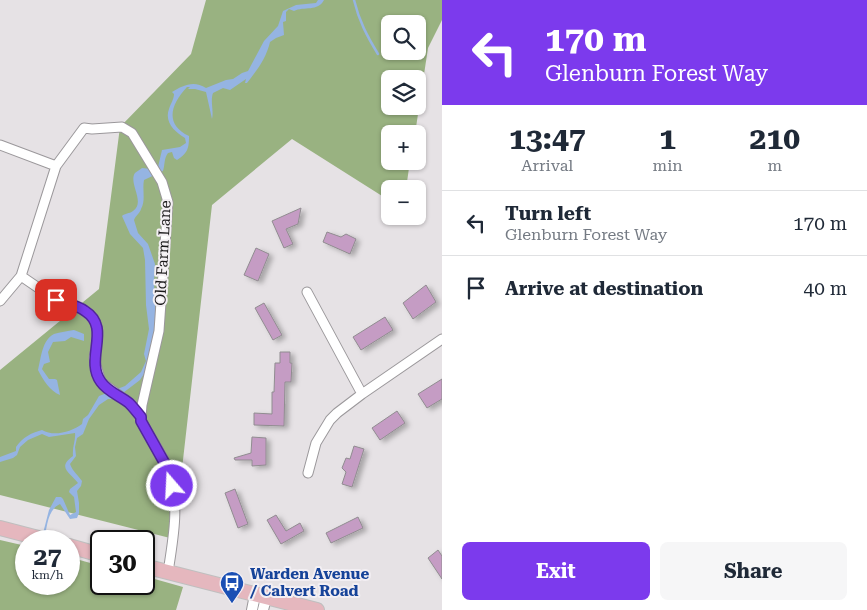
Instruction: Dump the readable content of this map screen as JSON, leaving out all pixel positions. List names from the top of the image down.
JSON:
{
  "streets": {
    "street": ["Old Farm Lane"]
  },
  "places": {
    "bus stop": ["Warden Avenue / Calvert Road"]
  },
  "page": {
    "turn": ["170 m", "Glenburn Forest Way"],
    "map_buttons": ["+", "−"],
    "eta": [
      "13:47",
      "Arrival",
      "1",
      "min",
      "210",
      "m"
    ],
    "list": [
      {
        "name": "Turn left",
        "note": "Glenburn Forest Way",
        "value": "170 m"
      },
      {
        "name": "Arrive at destination",
        "value": "40 m"
      }
    ],
    "speed": "27 km/h",
    "limit": "30",
    "buttons": ["Exit", "Share"]
  }
}
